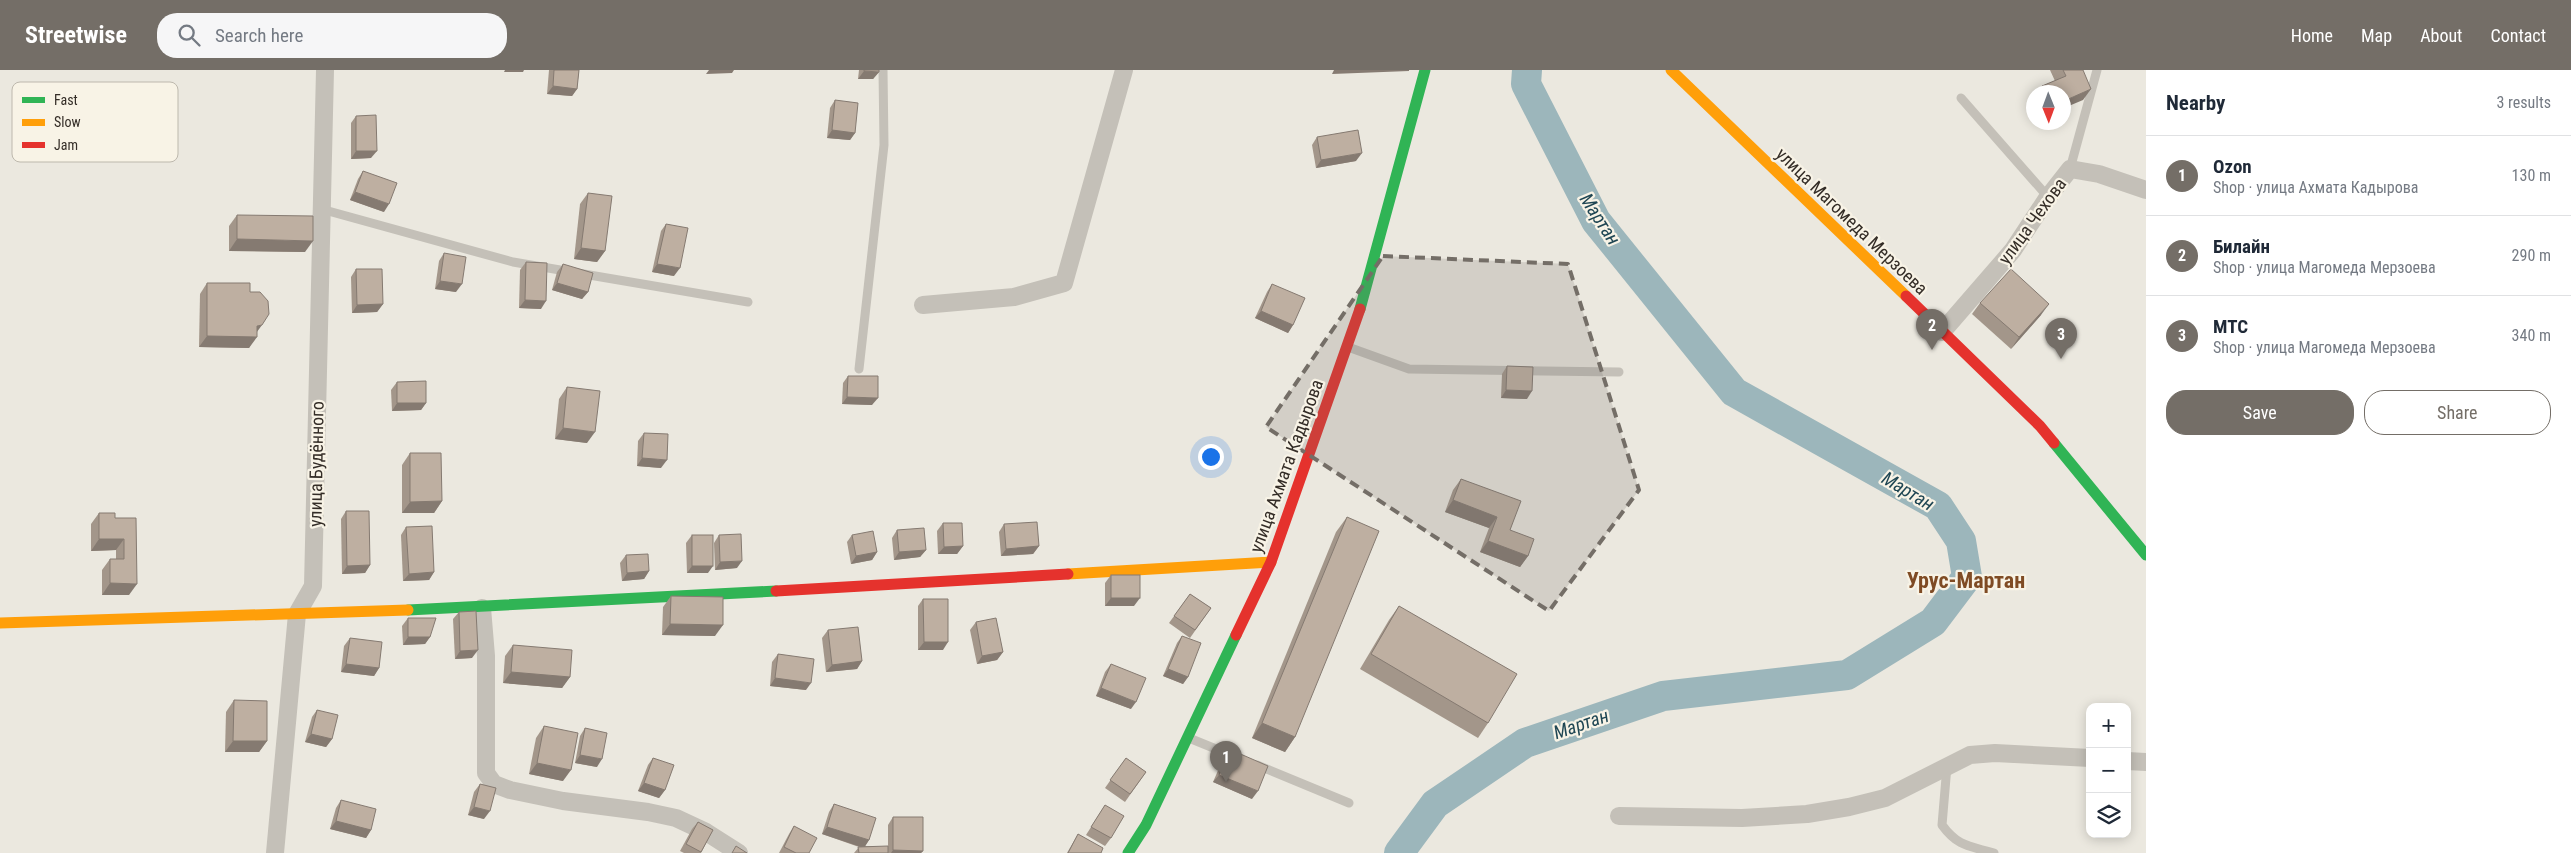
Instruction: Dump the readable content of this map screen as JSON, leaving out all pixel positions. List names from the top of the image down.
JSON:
{
  "streets": {
    "main road": ["улица Магомеда Мерзоева", "улица Ахмата Кадырова"],
    "street": ["улица Чехова", "улица Будённого"]
  },
  "crossings": [
    ["улица Магомеда Мерзоева", "улица Чехова"]
  ],
  "districts": ["Урус-Мартан"],
  "water": ["Мартан"],
  "legend": ["Fast", "Slow", "Jam"],
  "north": "bottom",
  "page": {
    "header": "Streetwise",
    "search": "Search here",
    "nav": [
      "Home",
      "Map",
      "About",
      "Contact"
    ],
    "heading": ["Nearby", "3 results"],
    "list": [
      {
        "mark": "1",
        "name": "Ozon",
        "note": "Shop · улица Ахмата Кадырова",
        "value": "130 m"
      },
      {
        "mark": "2",
        "name": "Билайн",
        "note": "Shop · улица Магомеда Мерзоева",
        "value": "290 m"
      },
      {
        "mark": "3",
        "name": "МТС",
        "note": "Shop · улица Магомеда Мерзоева",
        "value": "340 m"
      }
    ],
    "pins": ["2", "3", "1"],
    "buttons": ["Save", "Share"],
    "map_buttons": ["+", "−"]
  }
}
